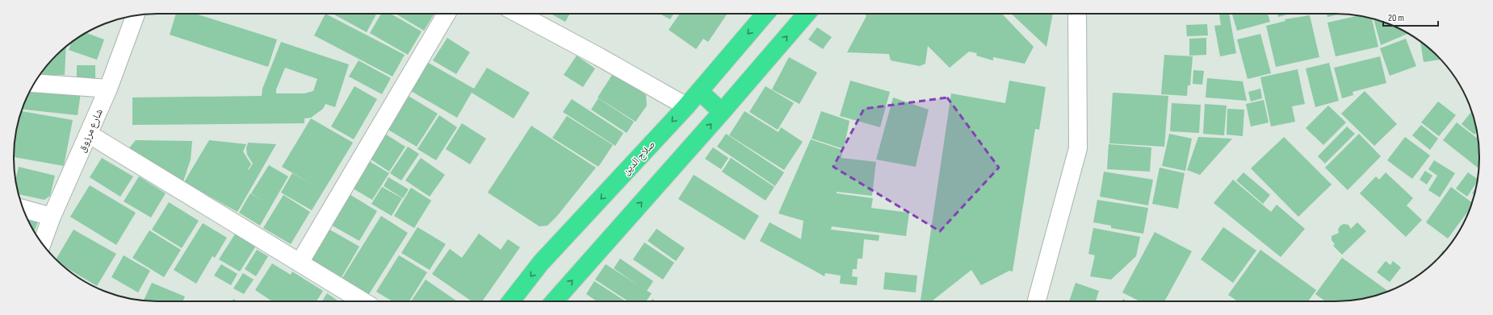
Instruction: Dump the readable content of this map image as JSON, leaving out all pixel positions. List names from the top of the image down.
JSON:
{
  "streets": {
    "highway": ["صلاح الدين"],
    "street": ["شارع مرزوق"]
  },
  "scale_bar": "20 m"
}
